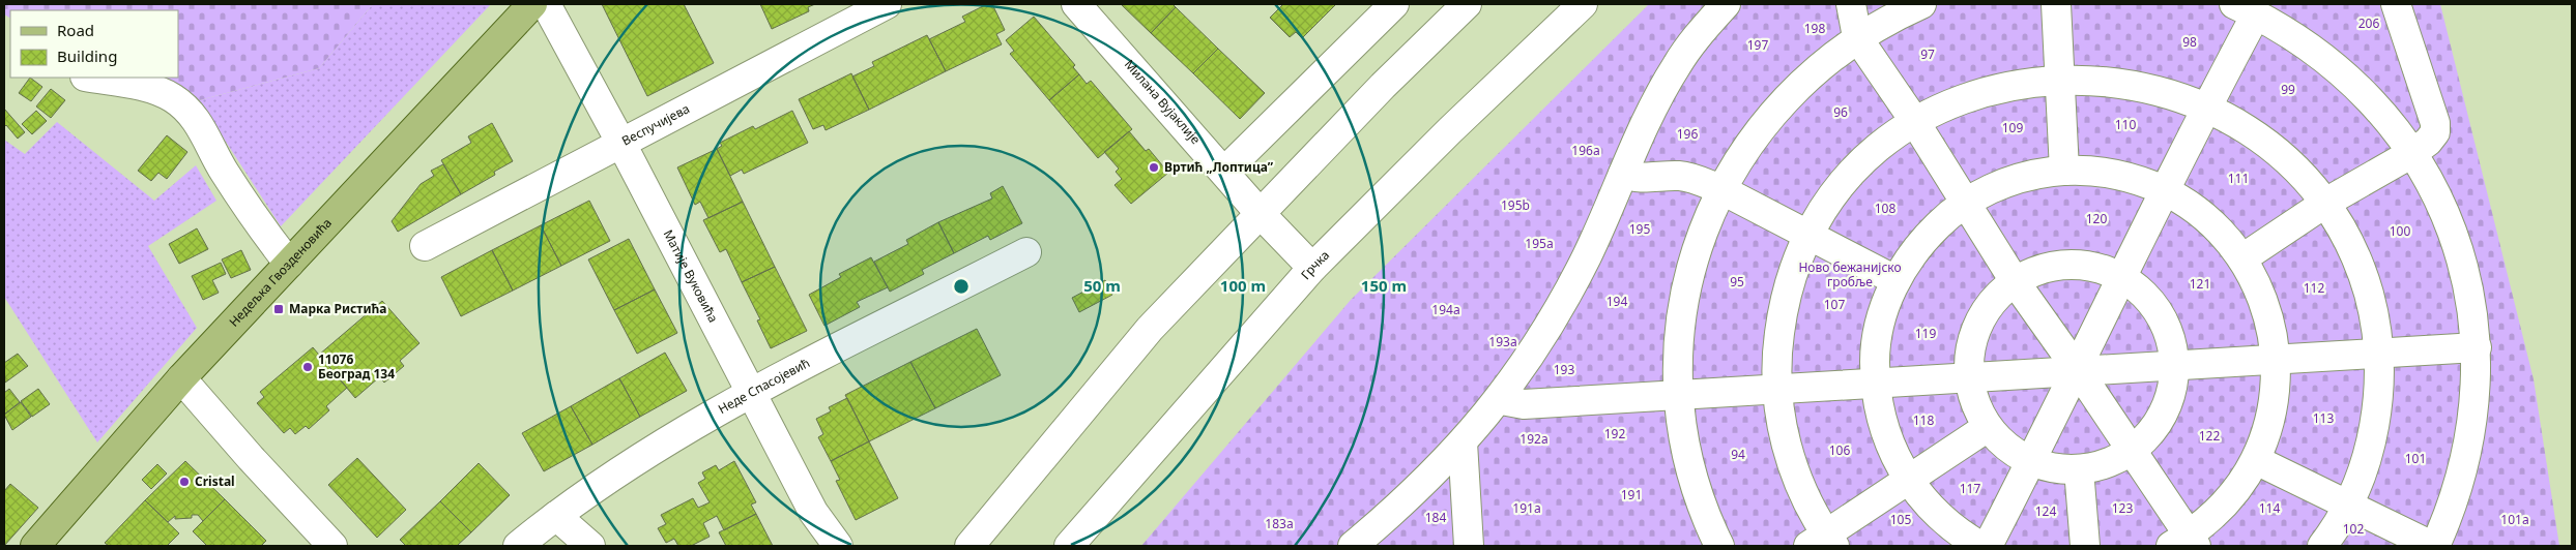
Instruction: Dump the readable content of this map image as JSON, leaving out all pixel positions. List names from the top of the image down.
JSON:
{
  "streets": {
    "main road": ["Недељка Гвозденовића"],
    "street": [
      "Милана Вујаклије",
      "Веспучијева",
      "Грчка",
      "Матије Вуковића",
      "Неде Спасојевић"
    ]
  },
  "crossings": [
    ["Милана Вујаклије", "Грчка"],
    ["Веспучијева", "Матије Вуковића"],
    ["Матије Вуковића", "Неде Спасојевић"]
  ],
  "parks": [
    "206",
    "198",
    "98",
    "197",
    "97",
    "99",
    "96",
    "110",
    "109",
    "196",
    "196a",
    "111",
    "195b",
    "108",
    "120",
    "195",
    "100",
    "195a",
    "Ново бежанијско гробље",
    "95",
    "121",
    "112",
    "194",
    "107",
    "194a",
    "119",
    "193a",
    "193",
    "113",
    "118",
    "192",
    "122",
    "192а",
    "106",
    "94",
    "101",
    "117",
    "191",
    "191a",
    "123",
    "114",
    "124",
    "184",
    "105",
    "101a",
    "183a",
    "102"
  ],
  "places": {
    "other": ["Вртић „Лоптица”", "11076 Београд 134", "Cristal"],
    "transit": ["Марка Ристића"]
  },
  "legend": ["Road", "Building"],
  "rings": ["50 m", "100 m", "150 m"]
}
